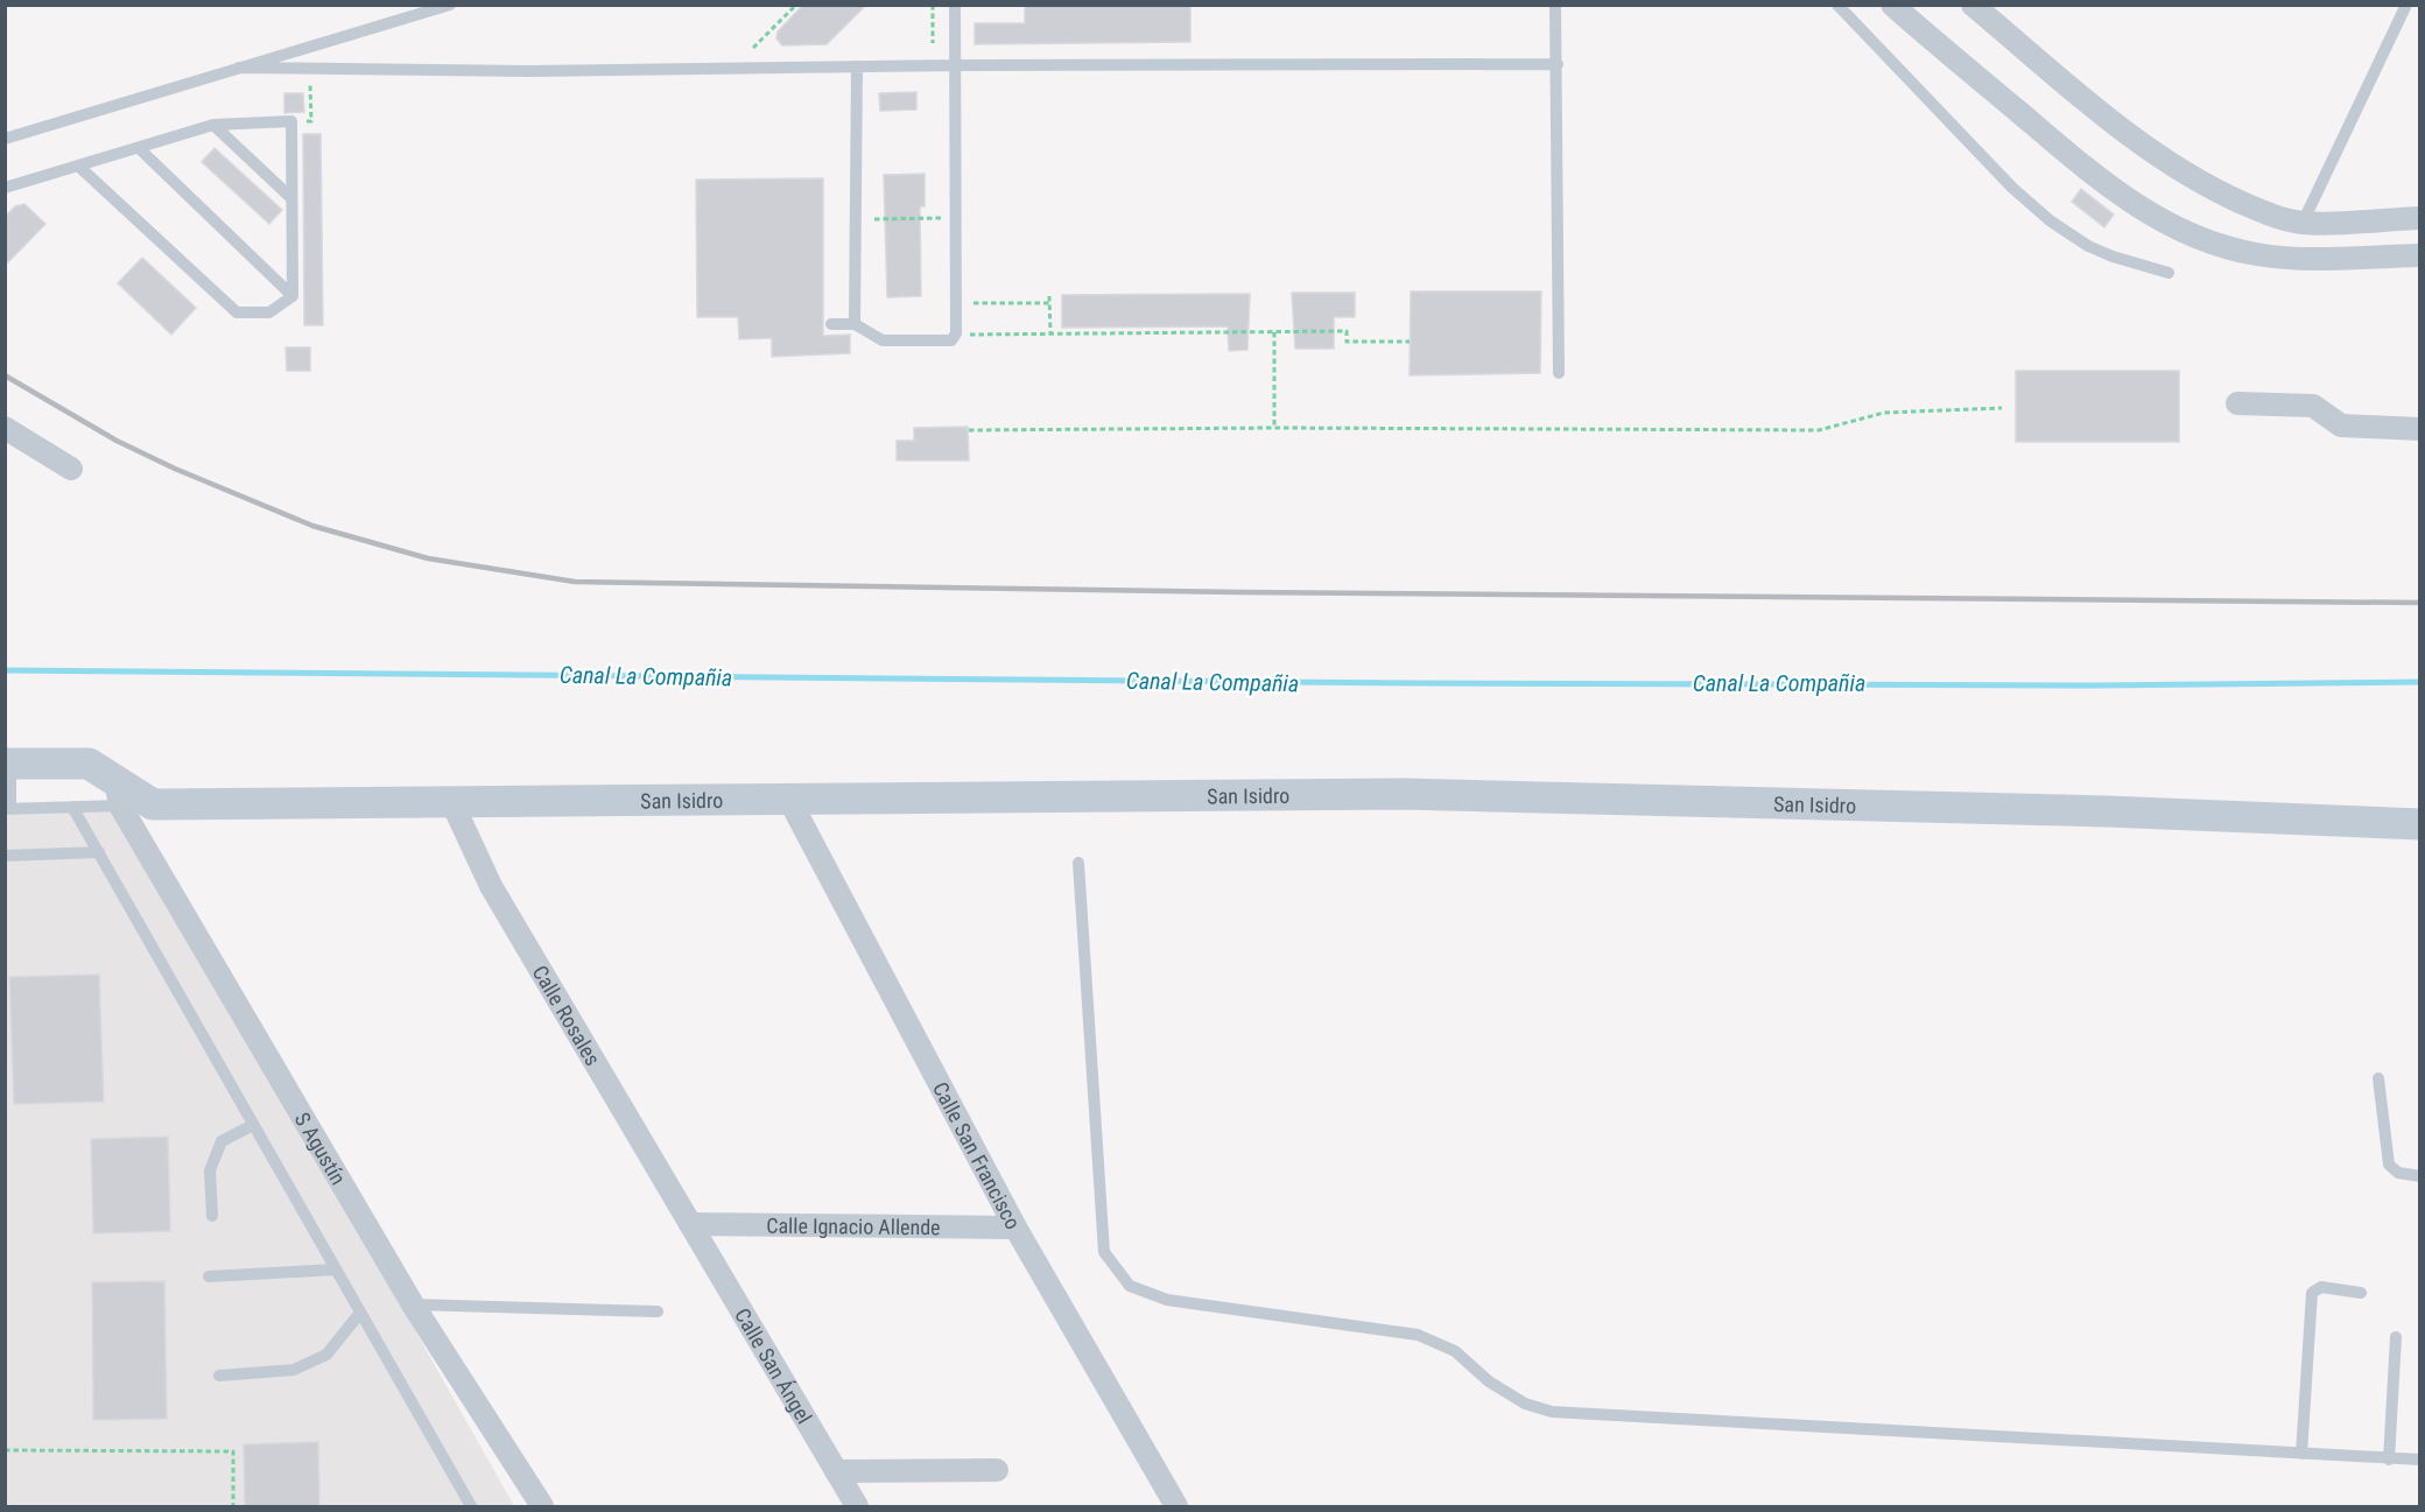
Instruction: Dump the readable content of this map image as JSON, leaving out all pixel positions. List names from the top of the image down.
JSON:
{
  "streets": {
    "main road": ["San Isidro"],
    "street": [
      "Calle Rosales",
      "S Agustín",
      "Calle San Francisco",
      "Calle Ignacio Allende",
      "Calle San Ángel"
    ]
  },
  "crossings": [
    ["San Isidro", "Calle Rosales"],
    ["San Isidro", "S Agustín"],
    ["San Isidro", "Calle San Francisco"],
    ["Calle Rosales", "Calle Ignacio Allende"],
    ["Calle Rosales", "Calle San Ángel"],
    ["Calle San Francisco", "Calle Ignacio Allende"],
    ["Calle Ignacio Allende", "Calle San Ángel"]
  ],
  "water": ["Canal La Compañia"]
}
